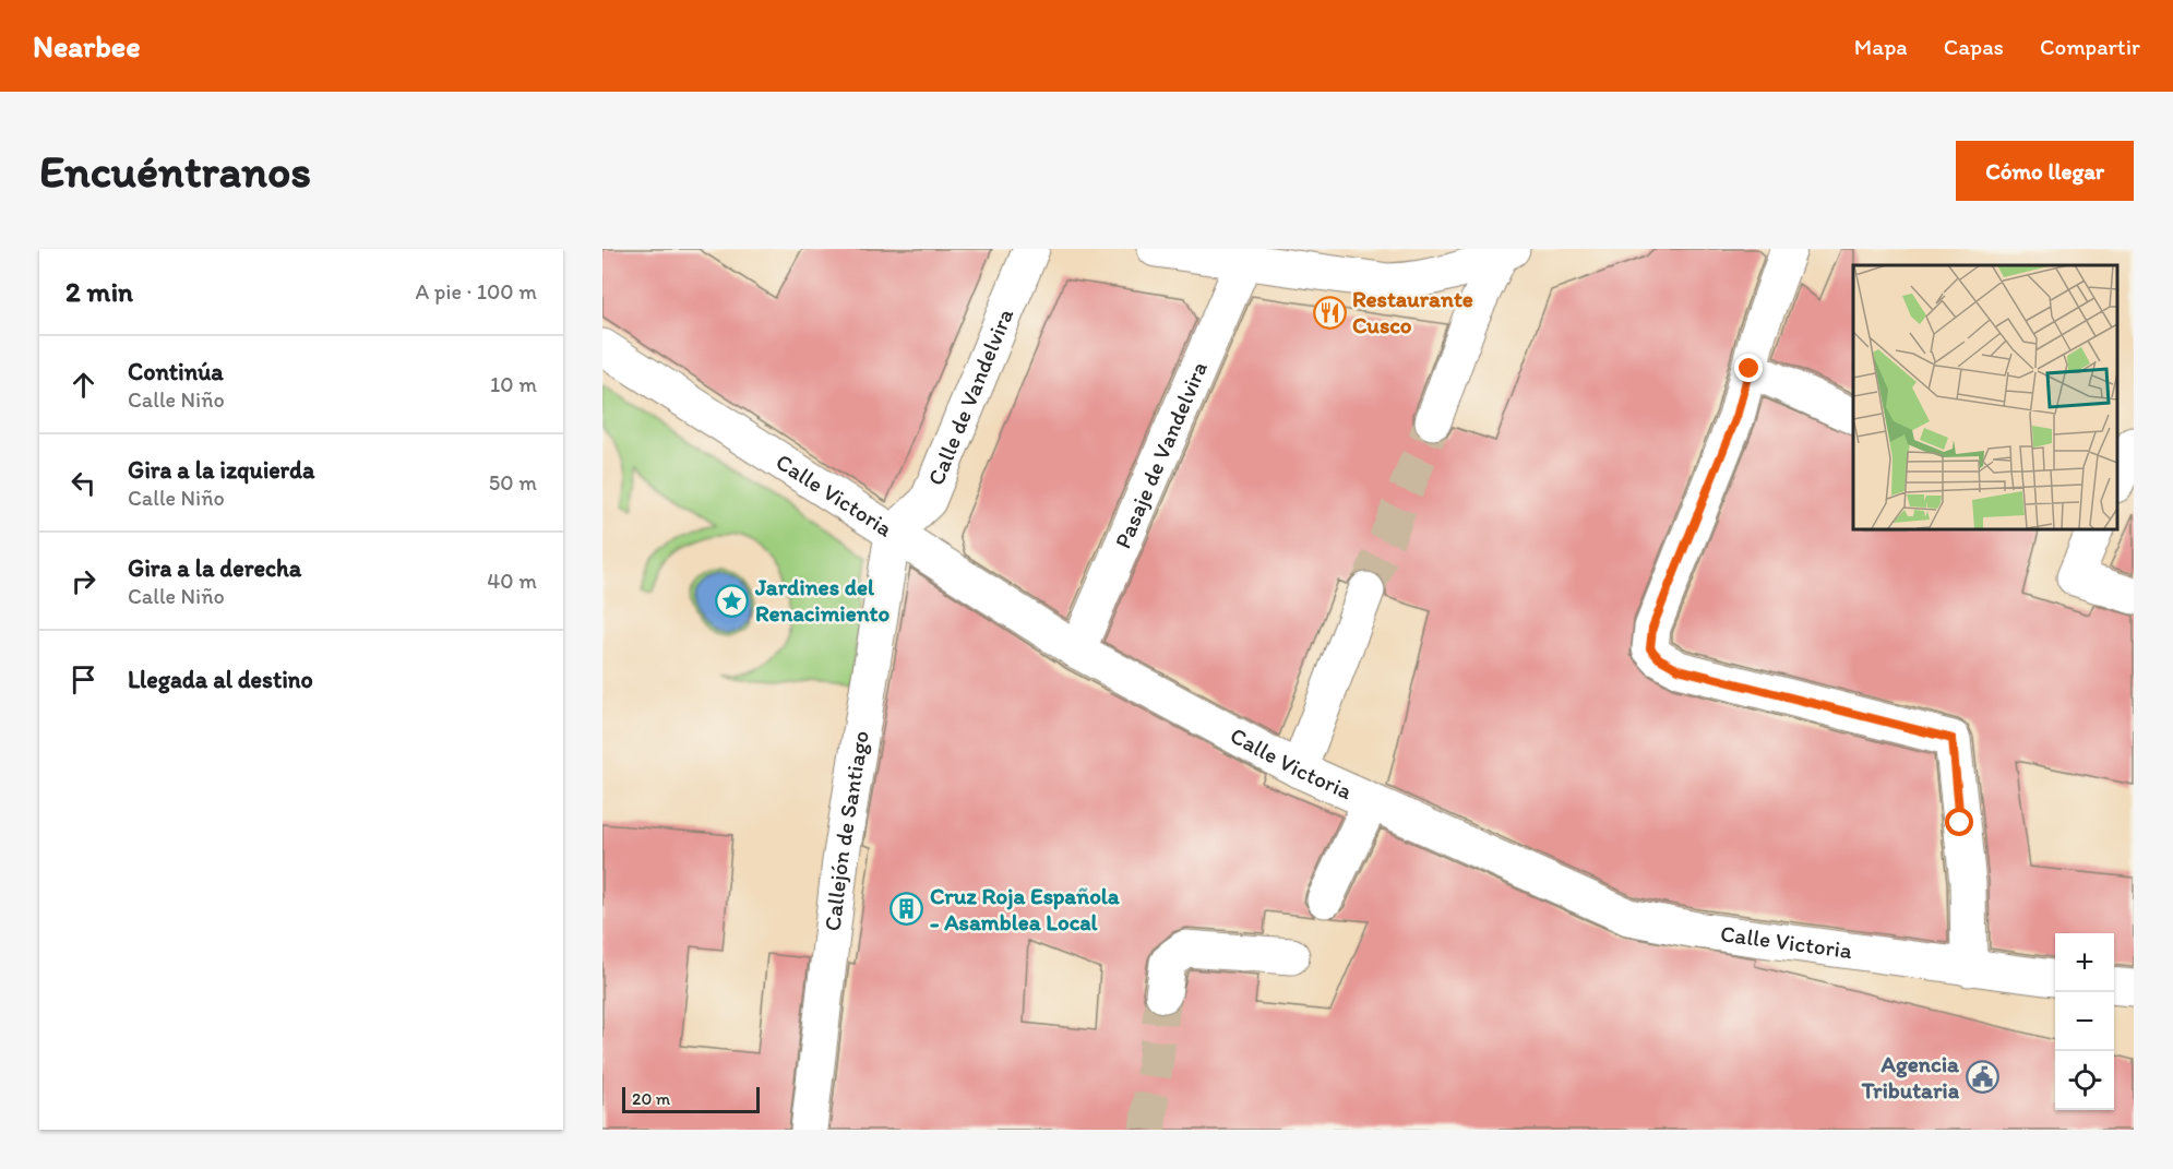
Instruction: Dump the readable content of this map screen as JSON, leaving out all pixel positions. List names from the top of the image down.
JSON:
{
  "streets": {
    "street": [
      "Calle de Vandelvira",
      "Pasaje de Vandelvira",
      "Calle Victoria",
      "Callejón de Santiago"
    ]
  },
  "crossings": [
    ["Calle de Vandelvira", "Calle Victoria"],
    ["Calle de Vandelvira", "Callejón de Santiago"],
    ["Pasaje de Vandelvira", "Calle Victoria"],
    ["Calle Victoria", "Callejón de Santiago"]
  ],
  "places": {
    "restaurant": ["Restaurante Cusco"],
    "place": ["Jardines del Renacimiento"],
    "building": ["Cruz Roja Española - Asamblea Local"],
    "public building": ["Agencia Tributaria"]
  },
  "scale_bar": "20 m",
  "page": {
    "header": "Nearbee",
    "nav": ["Mapa", "Capas", "Compartir"],
    "buttons": "Cómo llegar",
    "title": "Encuéntranos",
    "heading": ["2 min", "A pie · 100 m"],
    "list": [
      ["Continúa", "Calle Niño", "10 m"],
      ["Gira a la izquierda", "Calle Niño", "50 m"],
      ["Gira a la derecha", "Calle Niño", "40 m"],
      "Llegada al destino"
    ],
    "map_buttons": ["+", "−"],
    "scale": "20 m"
  }
}
